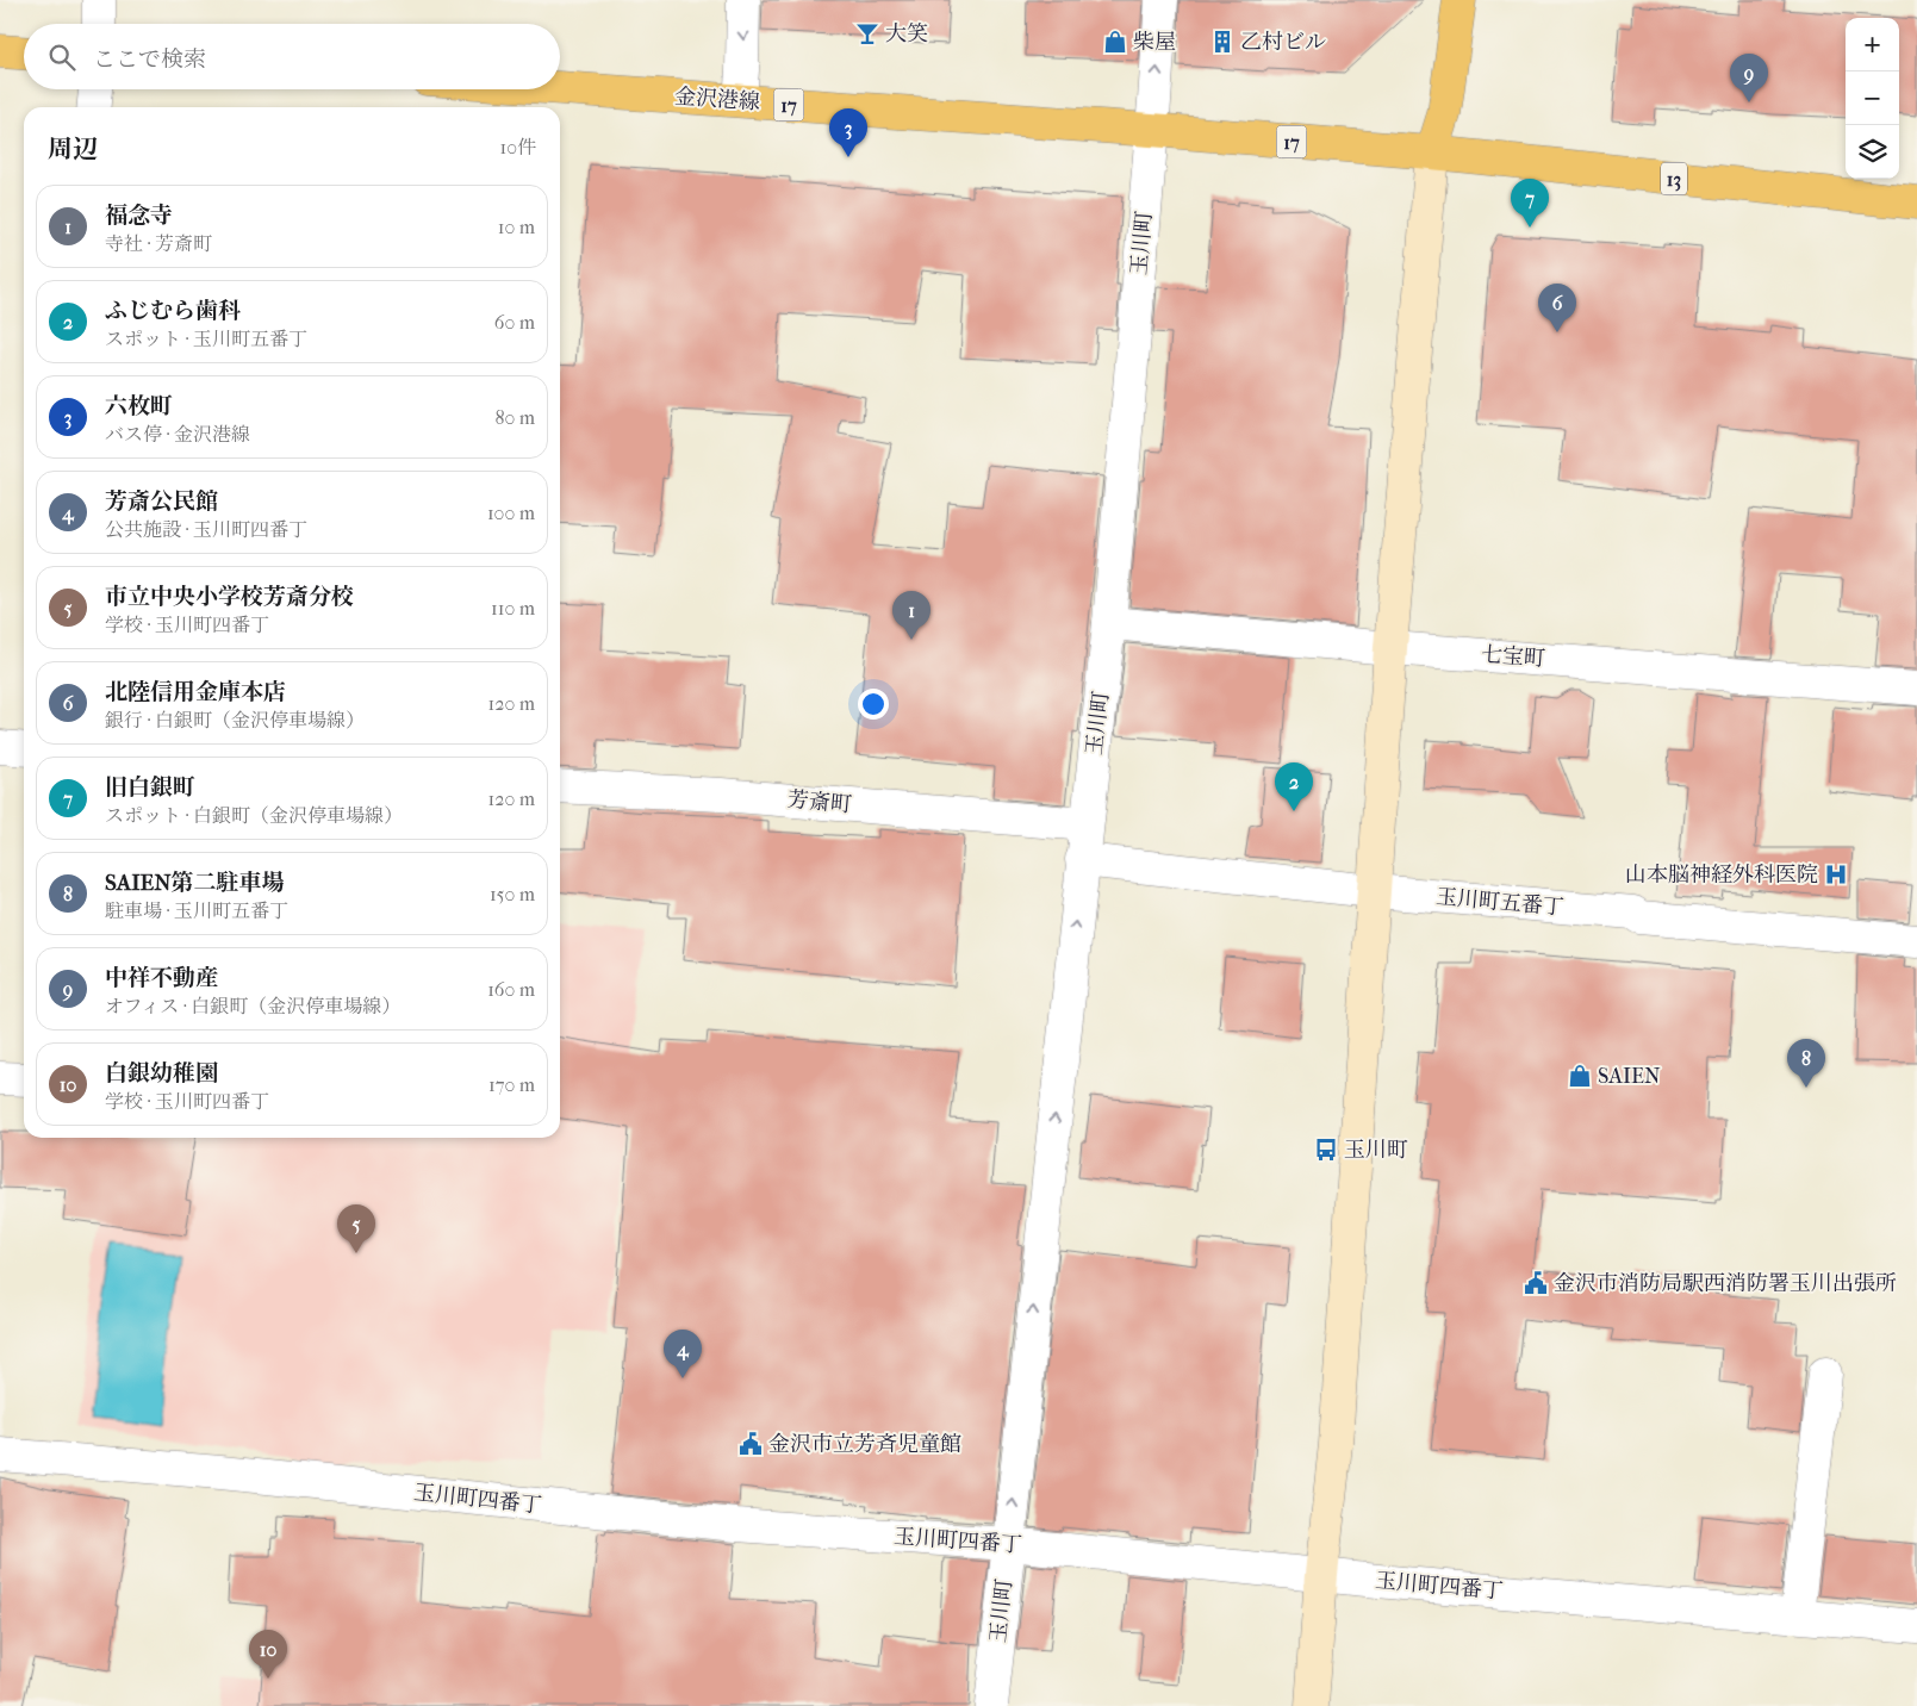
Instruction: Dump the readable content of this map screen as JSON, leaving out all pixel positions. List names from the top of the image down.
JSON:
{
  "streets": {
    "main road": ["金沢港線", "17", "13"],
    "street": [
      "玉川町",
      "七宝町",
      "芳斎町",
      "玉川町五番丁",
      "玉川町四番丁"
    ]
  },
  "crossings": [
    ["金沢港線", "17"],
    ["金沢港線", "玉川町"],
    ["17", "13"],
    ["17", "玉川町"],
    ["玉川町", "七宝町"],
    ["玉川町", "芳斎町"],
    ["玉川町", "玉川町五番丁"],
    ["玉川町", "玉川町四番丁"]
  ],
  "one_way": ["玉川町"],
  "places": {
    "bar": ["大笑"],
    "shop": ["柴屋", "SAIEN"],
    "building": ["乙村ビル"],
    "hospital": ["山本脳神経外科医院"],
    "bus stop": ["玉川町"],
    "public building": ["金沢市消防局駅西消防署玉川出張所", "金沢市立芳斉児童館"]
  },
  "page": {
    "map_buttons": ["+", "−"],
    "search": "ここで検索",
    "pins": [
      "9",
      "3",
      "7",
      "6",
      "1",
      "2",
      "8",
      "5",
      "4",
      "10"
    ],
    "heading": ["周辺", "10件"],
    "list": [
      {
        "mark": "1",
        "name": "福念寺",
        "note": "寺社 · 芳斎町",
        "value": "10 m"
      },
      {
        "mark": "2",
        "name": "ふじむら歯科",
        "note": "スポット · 玉川町五番丁",
        "value": "60 m"
      },
      {
        "mark": "3",
        "name": "六枚町",
        "note": "バス停 · 金沢港線",
        "value": "80 m"
      },
      {
        "mark": "4",
        "name": "芳斎公民館",
        "note": "公共施設 · 玉川町四番丁",
        "value": "100 m"
      },
      {
        "mark": "5",
        "name": "市立中央小学校芳斎分校",
        "note": "学校 · 玉川町四番丁",
        "value": "110 m"
      },
      {
        "mark": "6",
        "name": "北陸信用金庫本店",
        "note": "銀行 · 白銀町（金沢停車場線）",
        "value": "120 m"
      },
      {
        "mark": "7",
        "name": "旧白銀町",
        "note": "スポット · 白銀町（金沢停車場線）",
        "value": "120 m"
      },
      {
        "mark": "8",
        "name": "SAIEN第二駐車場",
        "note": "駐車場 · 玉川町五番丁",
        "value": "150 m"
      },
      {
        "mark": "9",
        "name": "中祥不動産",
        "note": "オフィス · 白銀町（金沢停車場線）",
        "value": "160 m"
      },
      {
        "mark": "10",
        "name": "白銀幼稚園",
        "note": "学校 · 玉川町四番丁",
        "value": "170 m"
      }
    ]
  }
}
